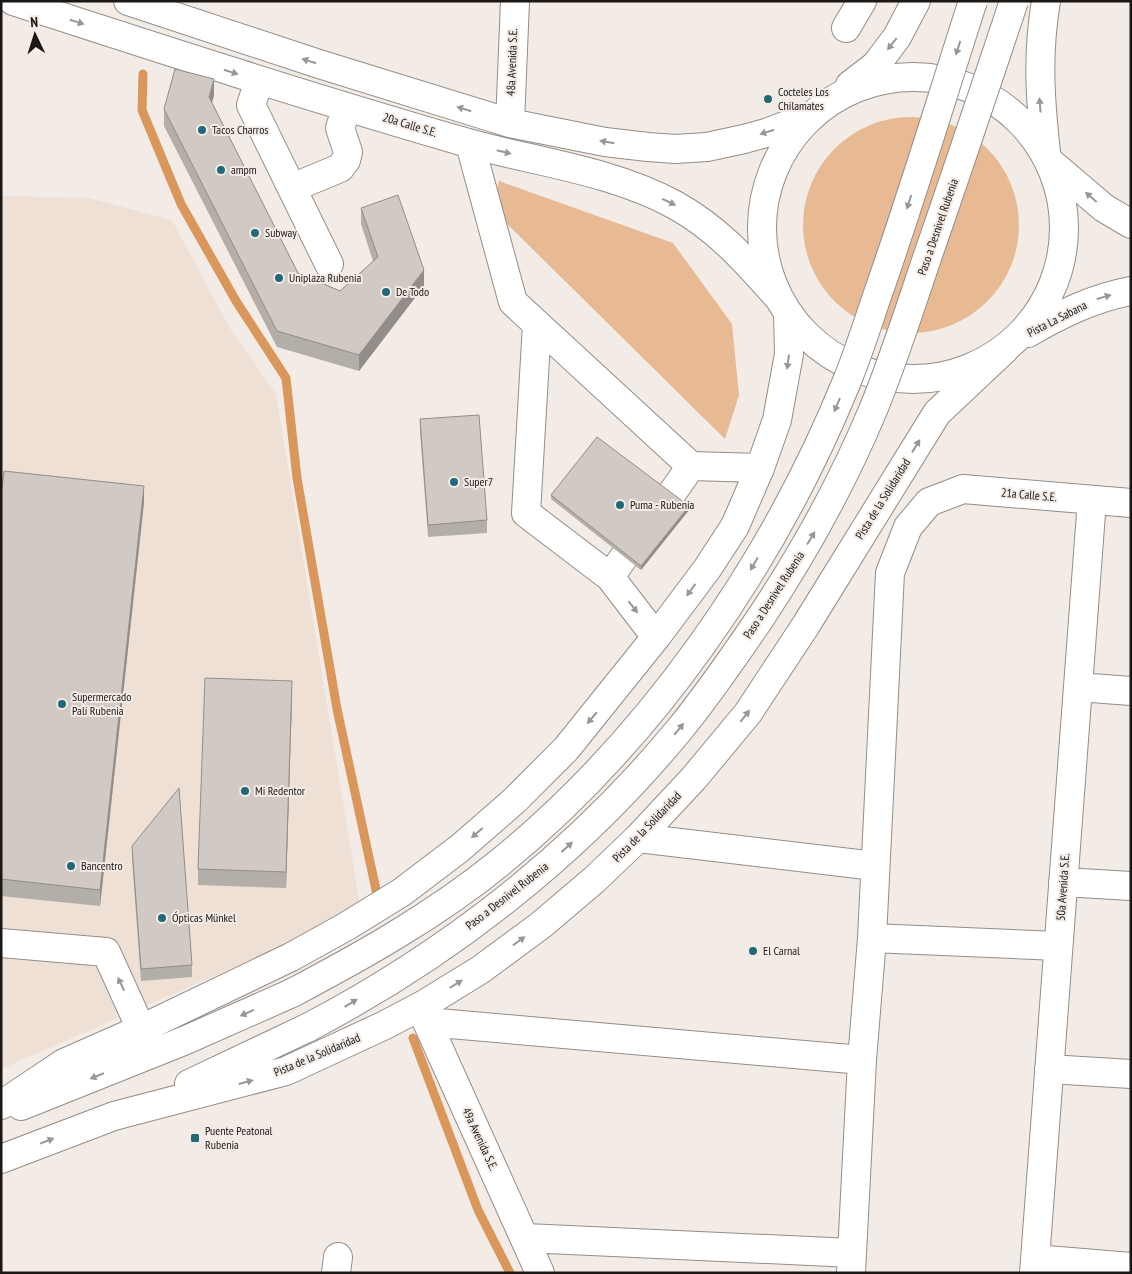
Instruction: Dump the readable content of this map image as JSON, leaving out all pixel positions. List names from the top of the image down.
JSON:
{
  "streets": {
    "main road": [
      "48a Avenida S.E.",
      "20a Calle S.E.",
      "Paso a Desnivel Rubenia",
      "Pista La Sabana",
      "21a Calle S.E.",
      "Pista de la Solidaridad",
      "50a Avenida S.E.",
      "49a Avenida S.E."
    ]
  },
  "crossings": [
    ["20a Calle S.E.", "Pista La Sabana"],
    ["20a Calle S.E.", "Pista de la Solidaridad"],
    ["Paso a Desnivel Rubenia", "Pista de la Solidaridad"],
    ["Pista La Sabana", "Pista de la Solidaridad"],
    ["21a Calle S.E.", "50a Avenida S.E."],
    ["Pista de la Solidaridad", "49a Avenida S.E."]
  ],
  "one_way": ["Pista La Sabana"],
  "places": {
    "other": [
      "Cocteles Los Chilamates",
      "Tacos Charros",
      "ampm",
      "Subway",
      "Uniplaza Rubenia",
      "De Todo",
      "Super7",
      "Puma - Rubenia",
      "Supermercado Palí Rubenia",
      "Mi Redentor",
      "Bancentro",
      "Ópticas Münkel",
      "El Carnal"
    ],
    "transit": ["Puente Peatonal Rubenia"]
  },
  "north": "top"
}
